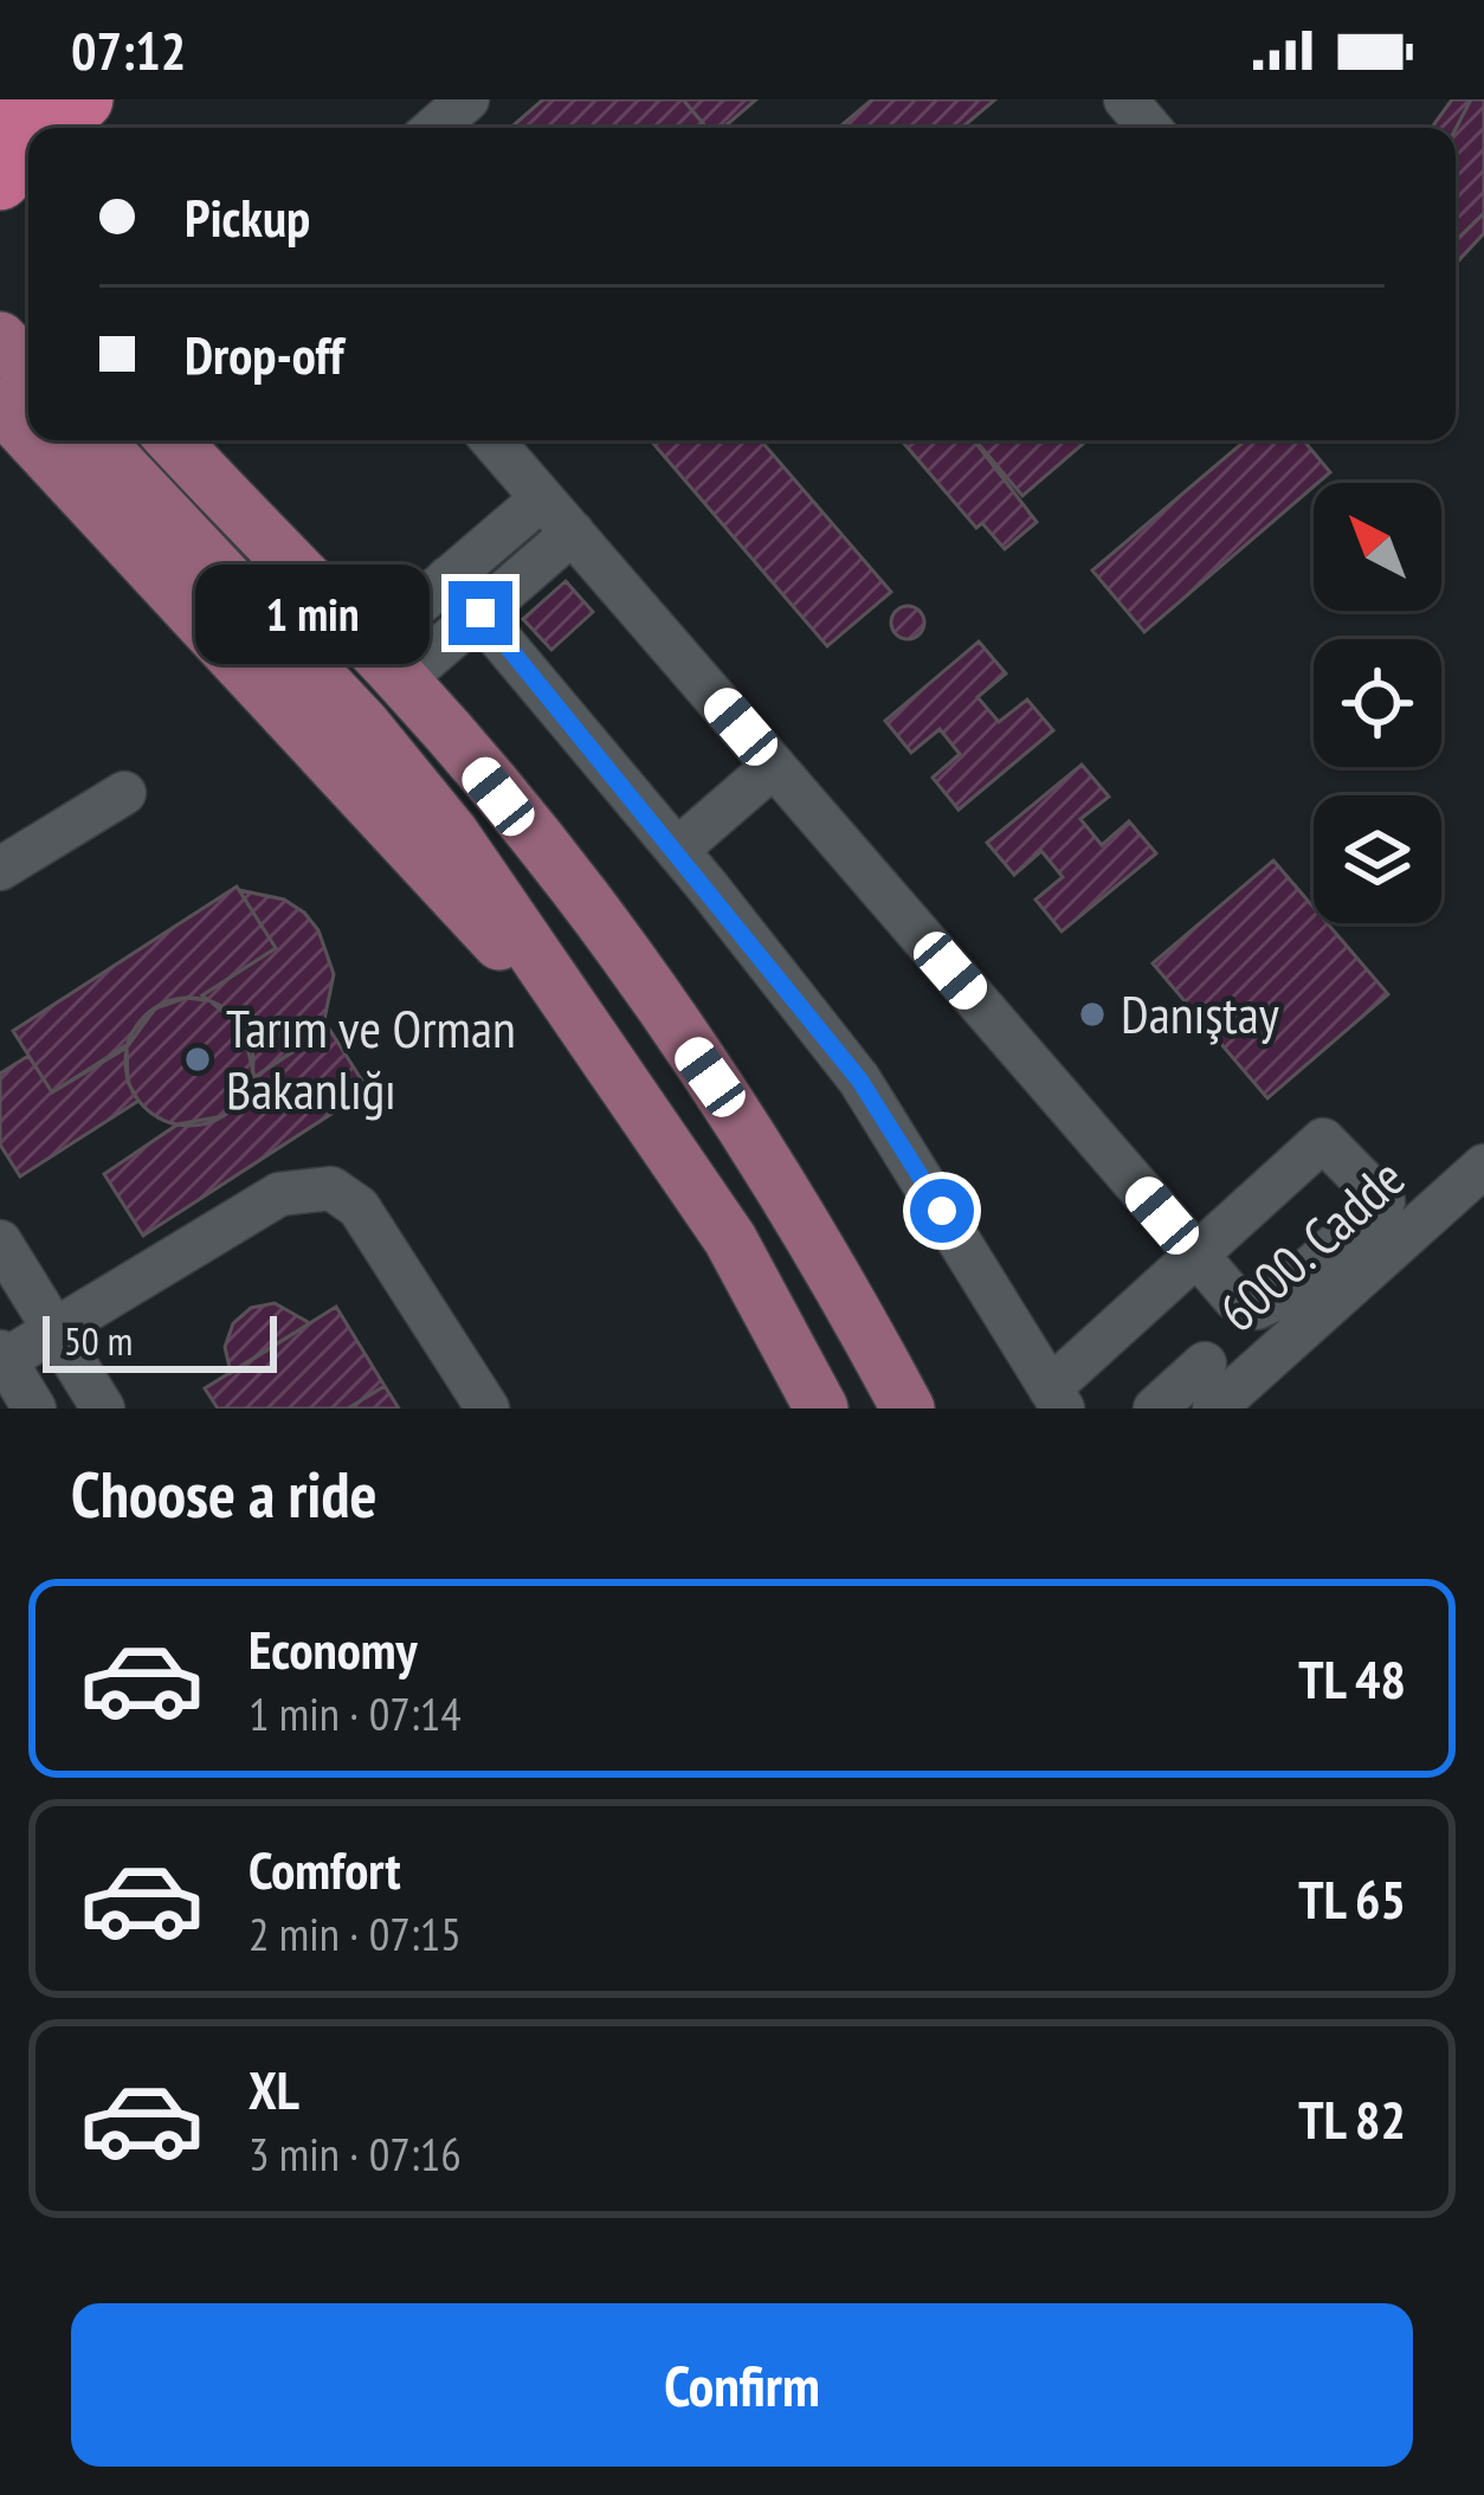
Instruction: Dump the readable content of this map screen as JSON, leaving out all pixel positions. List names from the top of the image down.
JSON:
{
  "streets": {
    "street": ["6000. Cadde"]
  },
  "places": ["Danıştay", "Tarım ve Orman Bakanlığı"],
  "scale_bar": "50 m",
  "north": "top left",
  "page": {
    "status": "07:12",
    "banner": ["Pickup", "Drop-off"],
    "bubble": "1 min",
    "scale": "50 m",
    "heading": "Choose a ride",
    "list": [
      {
        "name": "Economy",
        "note": "1 min · 07:14",
        "value": "TL 48"
      },
      {
        "name": "Comfort",
        "note": "2 min · 07:15",
        "value": "TL 65"
      },
      {
        "name": "XL",
        "note": "3 min · 07:16",
        "value": "TL 82"
      }
    ],
    "buttons": "Confirm"
  }
}
